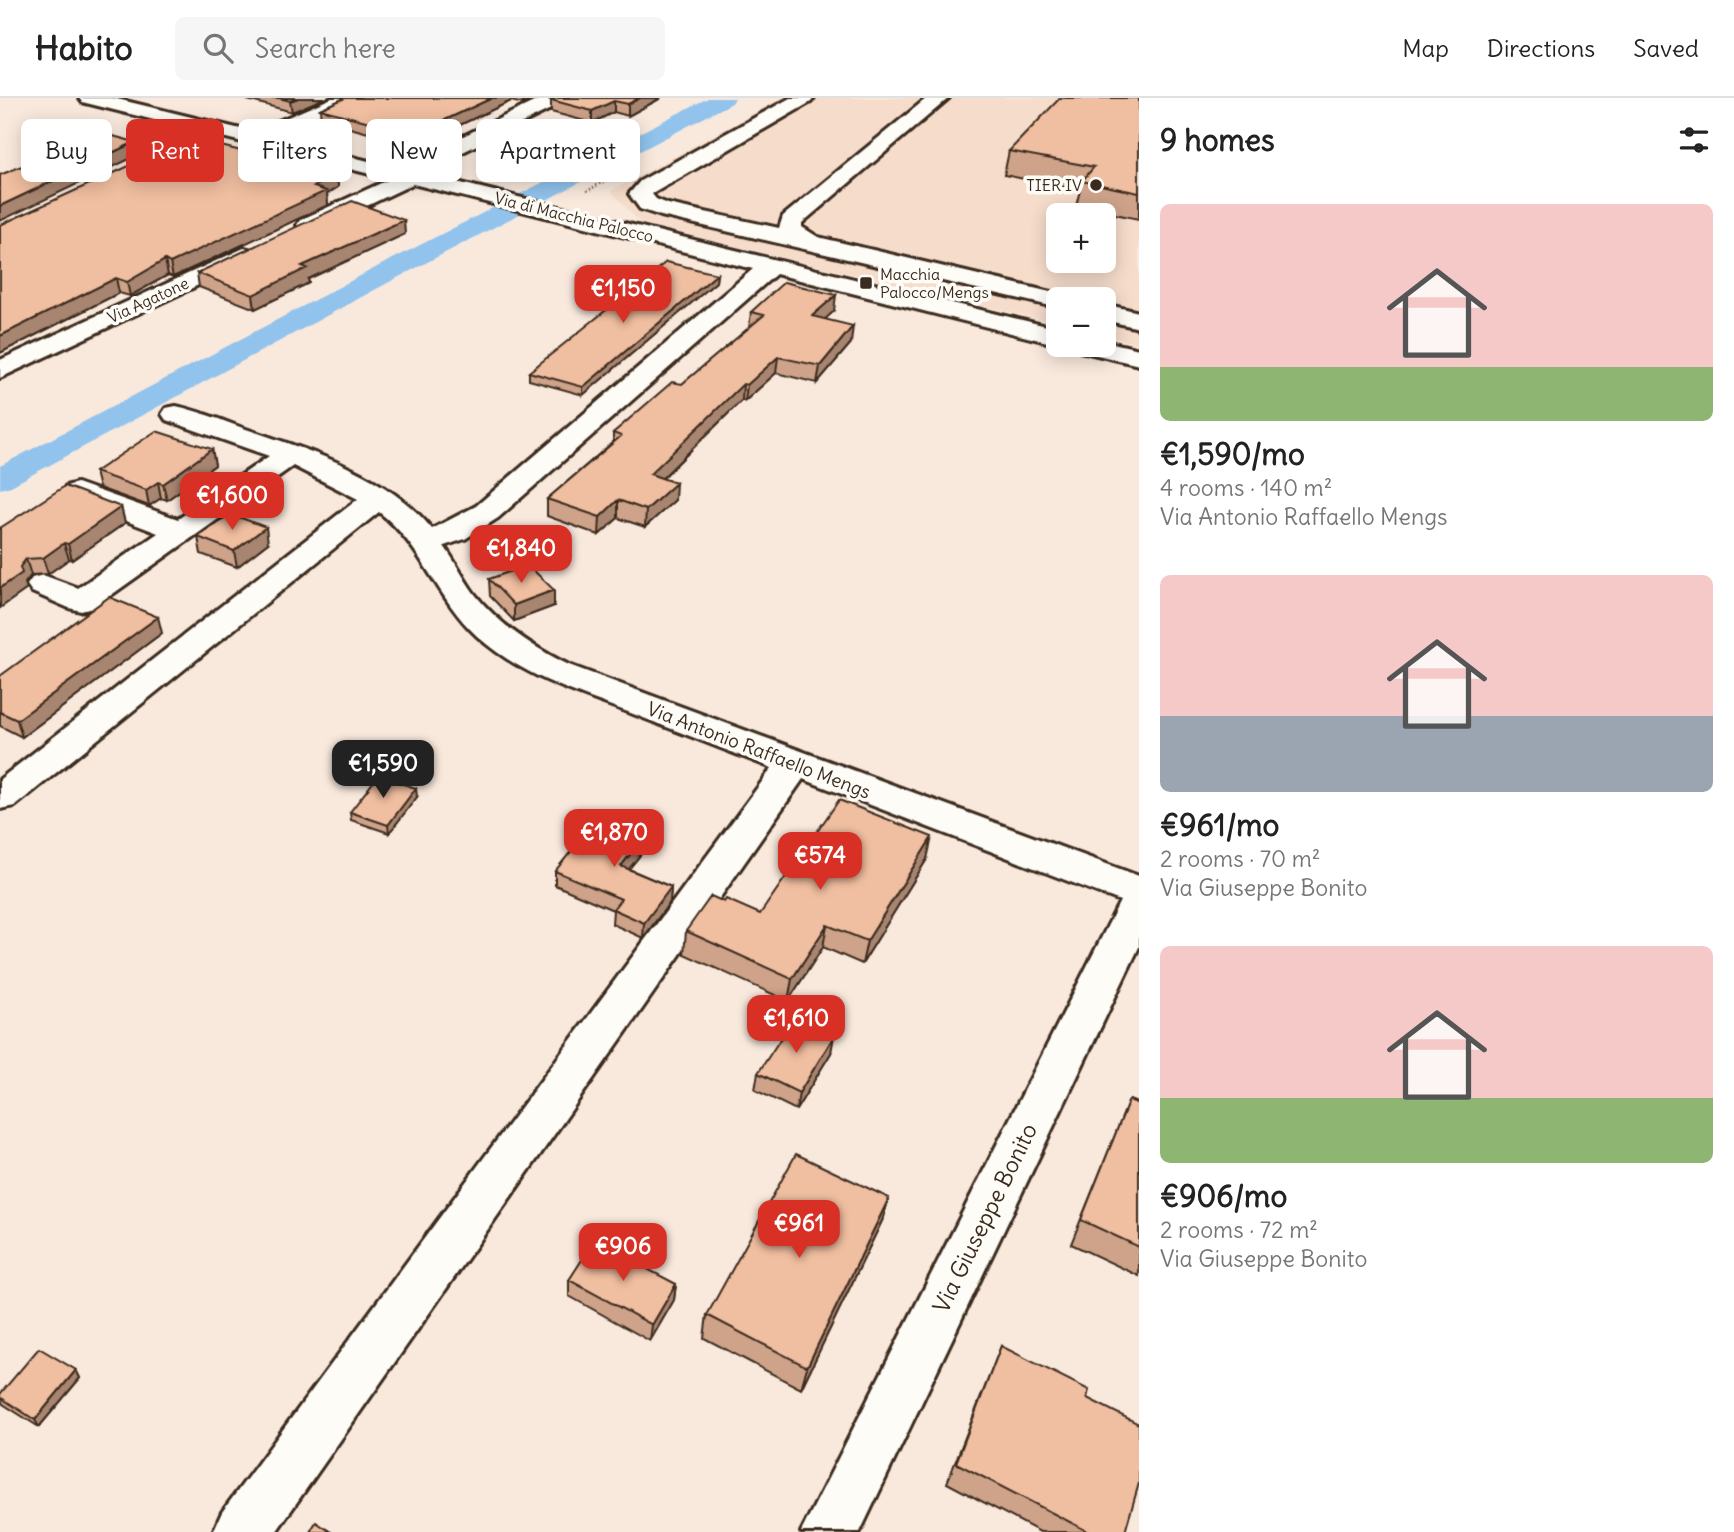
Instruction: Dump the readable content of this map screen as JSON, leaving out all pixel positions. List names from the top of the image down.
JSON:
{
  "streets": {
    "street": [
      "Via di Macchia Palocco",
      "Via Agatone",
      "Via Antonio Raffaello Mengs",
      "Via Giuseppe Bonito"
    ]
  },
  "places": {
    "other": ["TIER IV"],
    "transit": ["Macchia Palocco/Mengs"]
  },
  "page": {
    "header": "Habito",
    "search": "Search here",
    "nav": ["Map", "Directions", "Saved"],
    "heading": "9 homes",
    "chip": [
      "Buy",
      "Rent",
      "Filters",
      "New",
      "Apartment"
    ],
    "list": [
      {
        "name": "€1,590/mo",
        "note": "4 rooms · 140 m² · Via Antonio Raffaello Mengs"
      },
      {
        "name": "€961/mo",
        "note": "2 rooms · 70 m² · Via Giuseppe Bonito"
      },
      {
        "name": "€906/mo",
        "note": "2 rooms · 72 m² · Via Giuseppe Bonito"
      }
    ],
    "map_buttons": ["+", "−"],
    "price": [
      "€1,150",
      "€1,600",
      "€1,840",
      "€1,590",
      "€1,870",
      "€574",
      "€1,610",
      "€961",
      "€906"
    ]
  }
}
